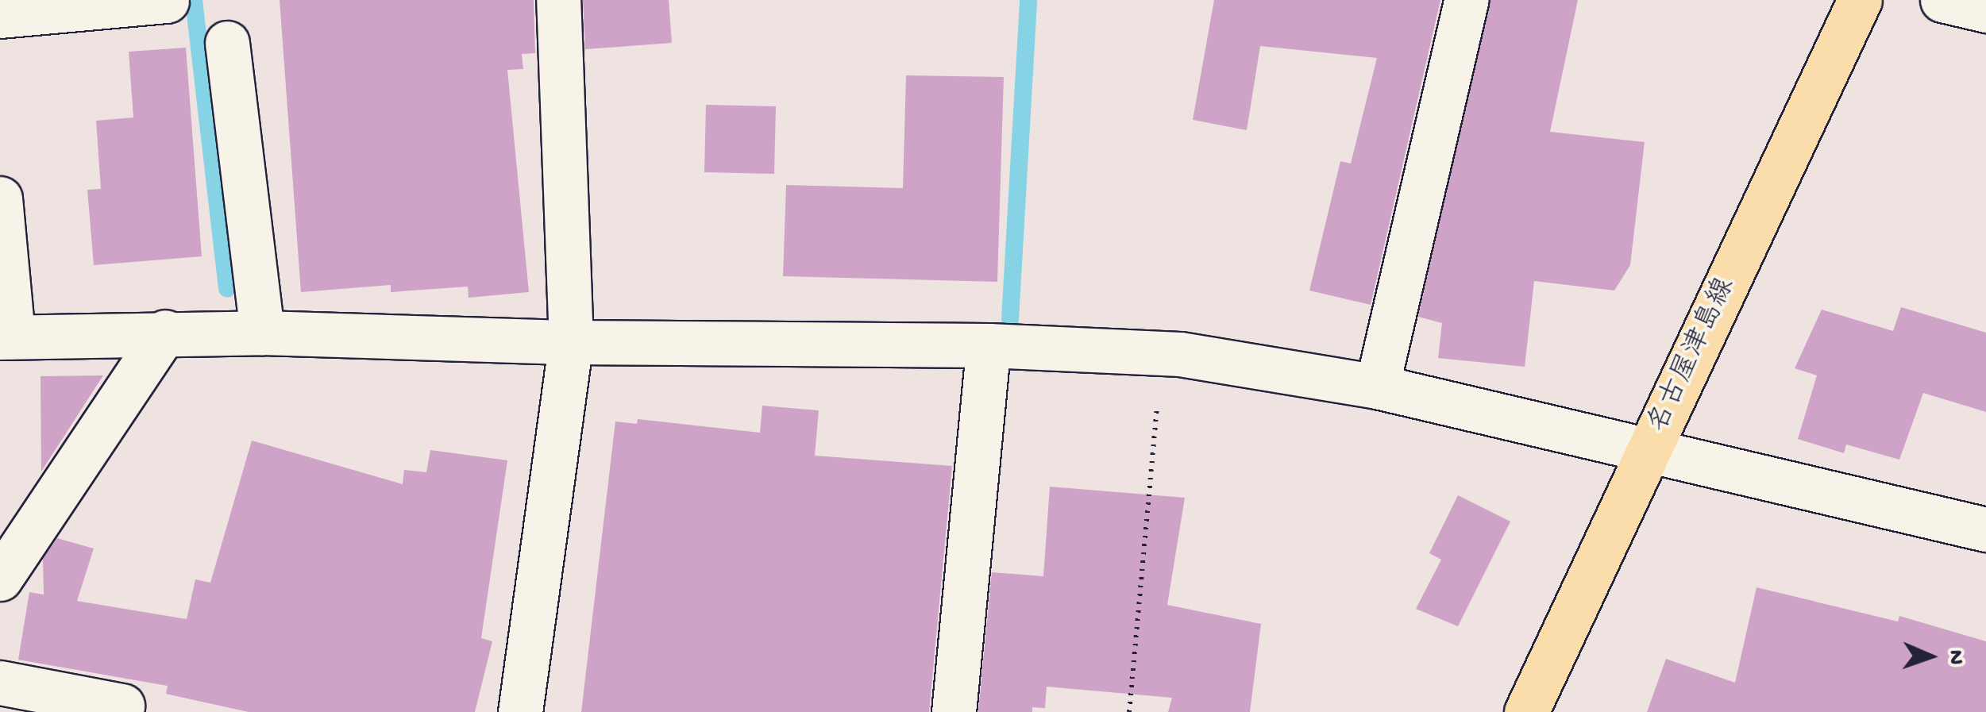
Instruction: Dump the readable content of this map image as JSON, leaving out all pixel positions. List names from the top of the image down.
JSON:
{
  "streets": {
    "main road": ["名古屋津島線"]
  },
  "north": "right"
}
